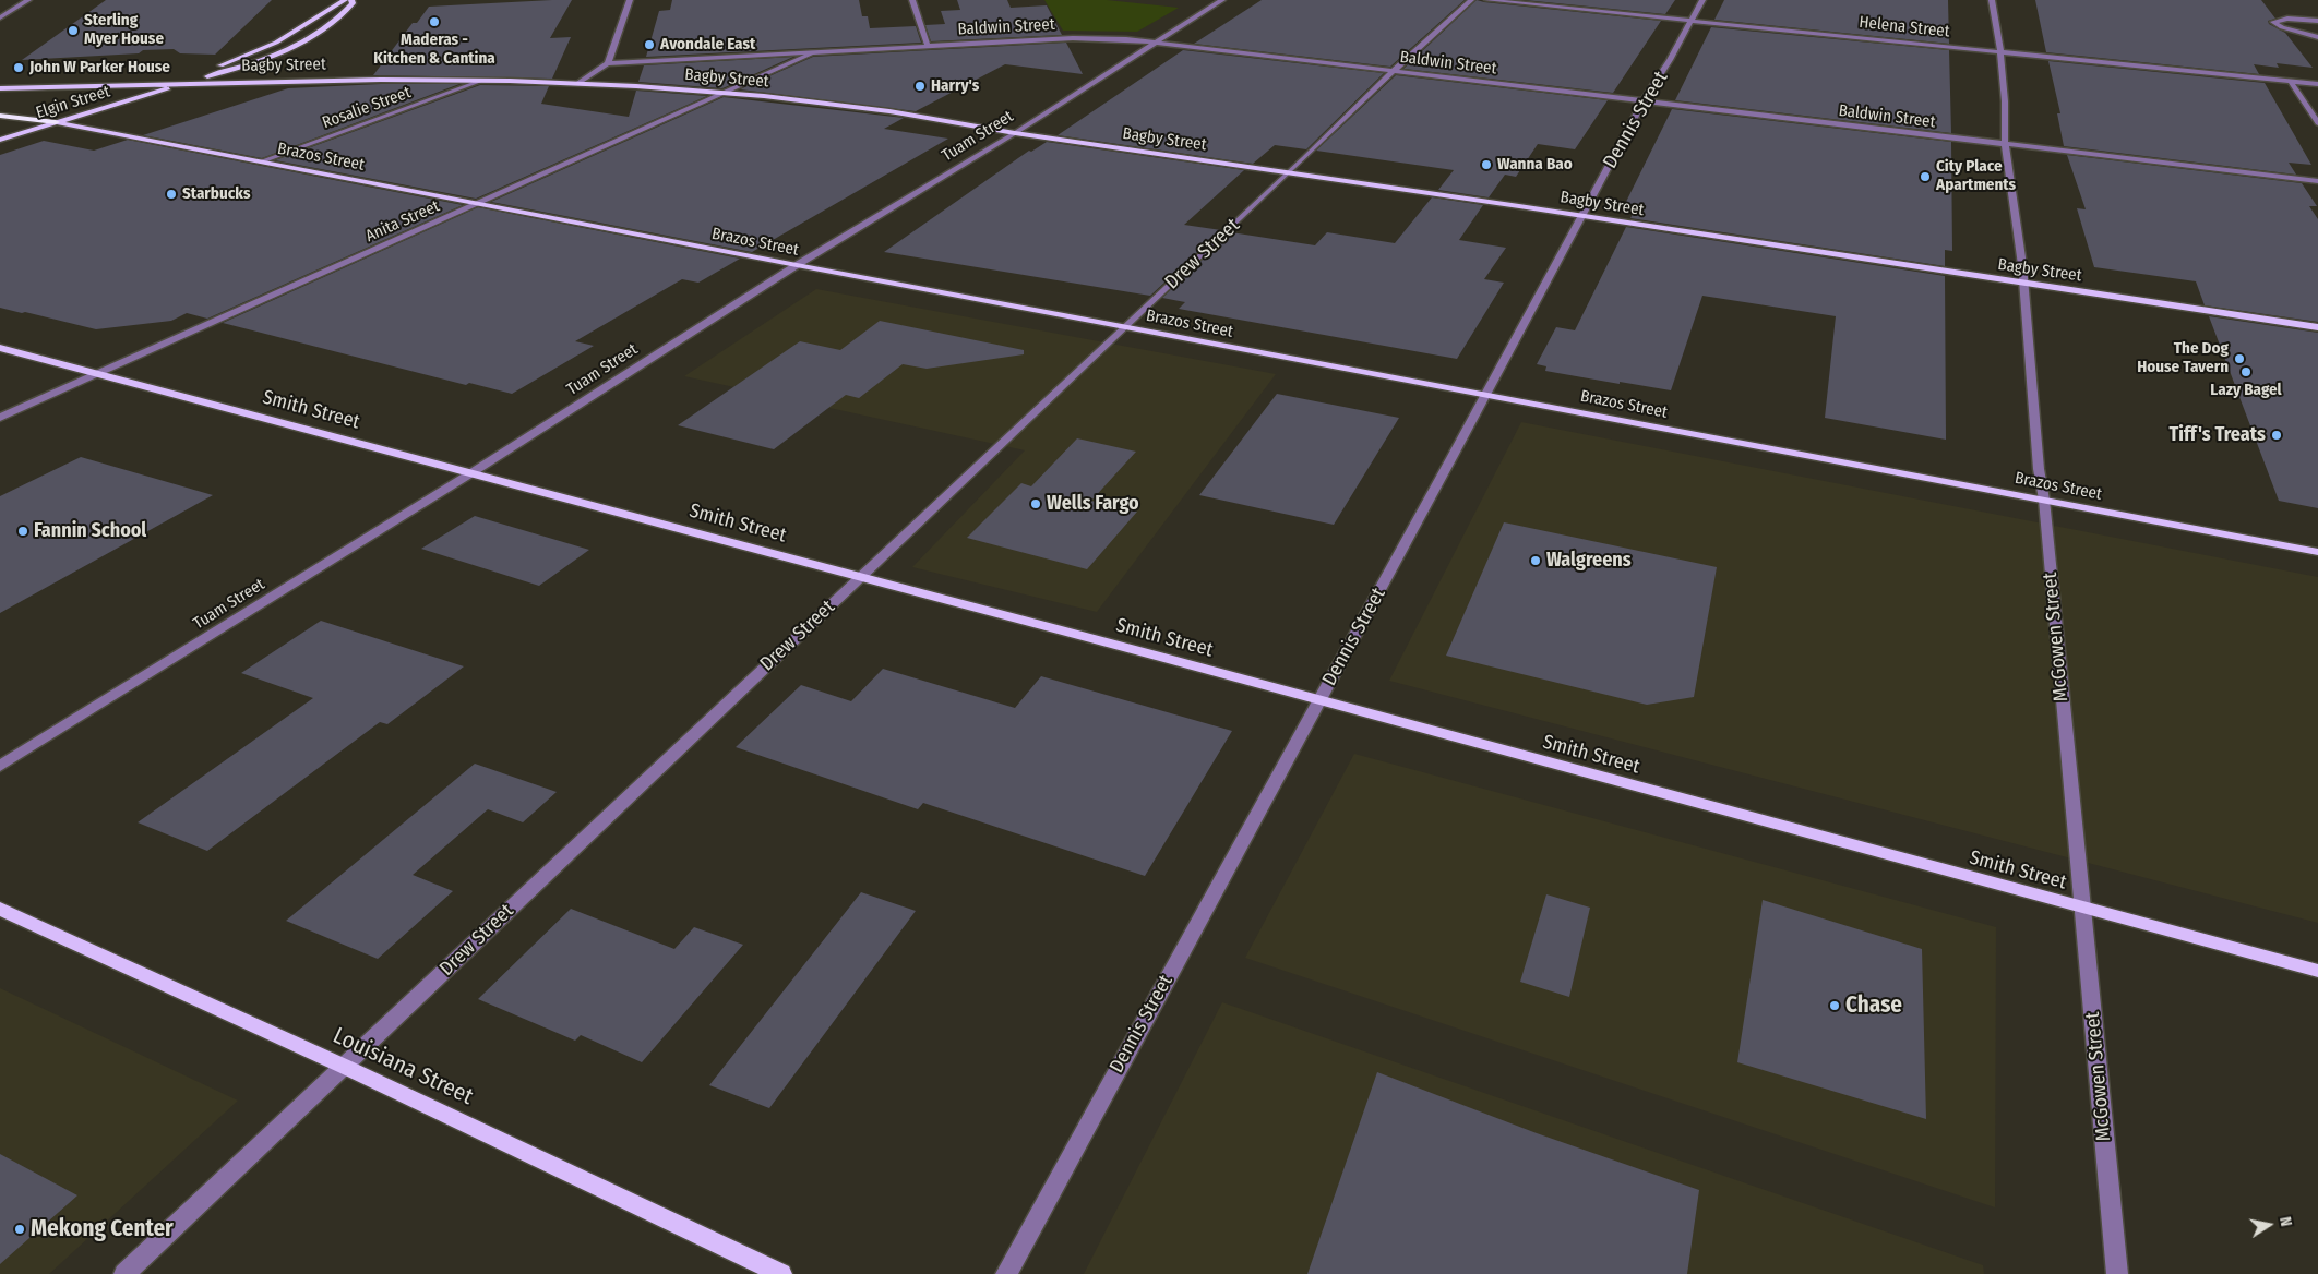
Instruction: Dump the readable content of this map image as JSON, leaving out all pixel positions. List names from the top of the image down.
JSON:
{
  "streets": {
    "main road": [
      "Bagby Street",
      "Elgin Street",
      "Brazos Street",
      "Smith Street",
      "Louisiana Street"
    ],
    "street": [
      "Baldwin Street",
      "Helena Street",
      "Rosalie Street",
      "Dennis Street",
      "Tuam Street",
      "Anita Street",
      "Drew Street",
      "McGowen Street"
    ]
  },
  "crossings": [
    ["Baldwin Street", "Dennis Street"],
    ["Baldwin Street", "Tuam Street"],
    ["Baldwin Street", "Anita Street"],
    ["Baldwin Street", "Drew Street"],
    ["Baldwin Street", "McGowen Street"],
    ["Helena Street", "Dennis Street"],
    ["Helena Street", "McGowen Street"],
    ["Bagby Street", "Elgin Street"],
    ["Bagby Street", "Rosalie Street"],
    ["Bagby Street", "Dennis Street"],
    ["Bagby Street", "Tuam Street"],
    ["Bagby Street", "Anita Street"],
    ["Bagby Street", "Drew Street"],
    ["Bagby Street", "McGowen Street"],
    ["Elgin Street", "Brazos Street"],
    ["Rosalie Street", "Brazos Street"],
    ["Dennis Street", "Brazos Street"],
    ["Dennis Street", "Smith Street"],
    ["Tuam Street", "Brazos Street"],
    ["Tuam Street", "Smith Street"],
    ["Brazos Street", "Anita Street"],
    ["Brazos Street", "Drew Street"],
    ["Brazos Street", "McGowen Street"],
    ["Anita Street", "Smith Street"],
    ["Drew Street", "Smith Street"],
    ["Drew Street", "Louisiana Street"],
    ["Smith Street", "McGowen Street"]
  ],
  "places": [
    "Maderas - Kitchen & Cantina",
    "Sterling Myer House",
    "Avondale East",
    "John W Parker House",
    "Harry's",
    "Wanna Bao",
    "City Place Apartments",
    "Starbucks",
    "The Dog House Tavern",
    "Lazy Bagel",
    "Tiff's Treats",
    "Wells Fargo",
    "Fannin School",
    "Walgreens",
    "Chase",
    "Mekong Center"
  ],
  "north": "right"
}
